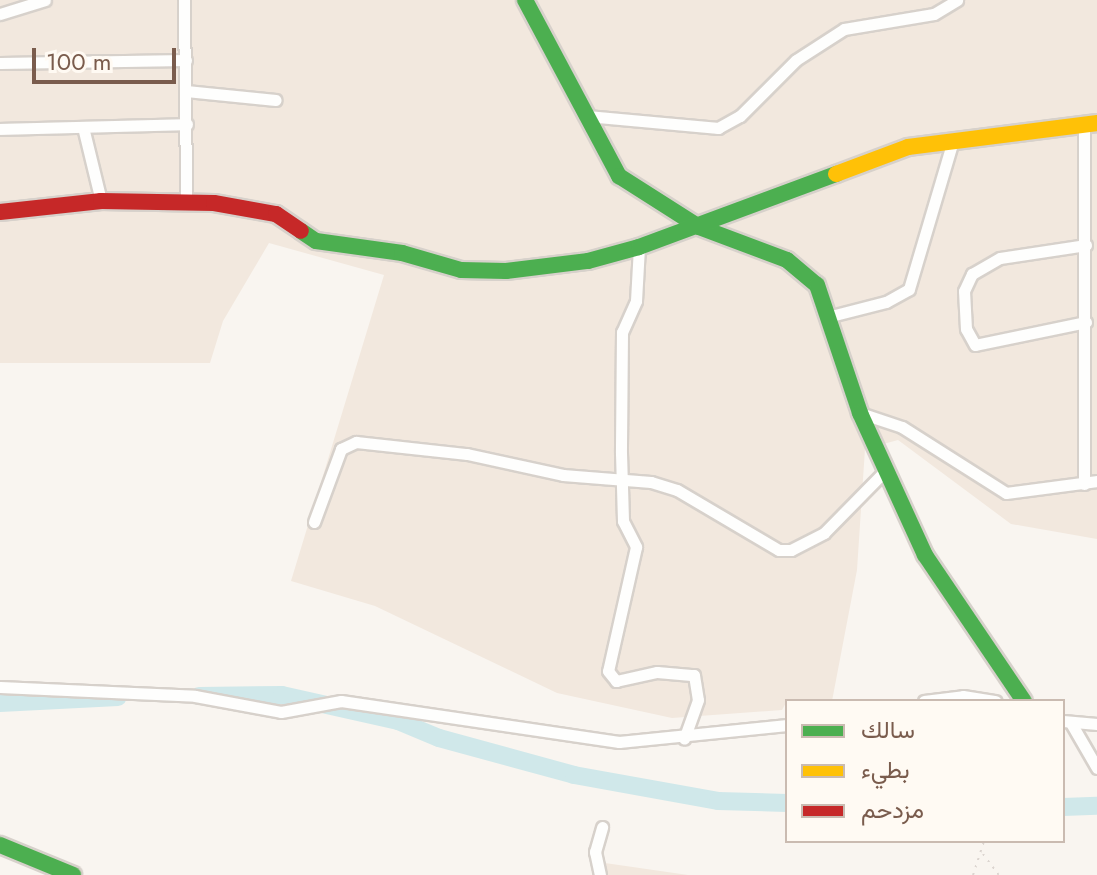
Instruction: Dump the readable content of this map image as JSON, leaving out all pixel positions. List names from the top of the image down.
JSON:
{
  "legend": ["سالك", "بطيء", "مزدحم"],
  "scale_bar": "100 m"
}
